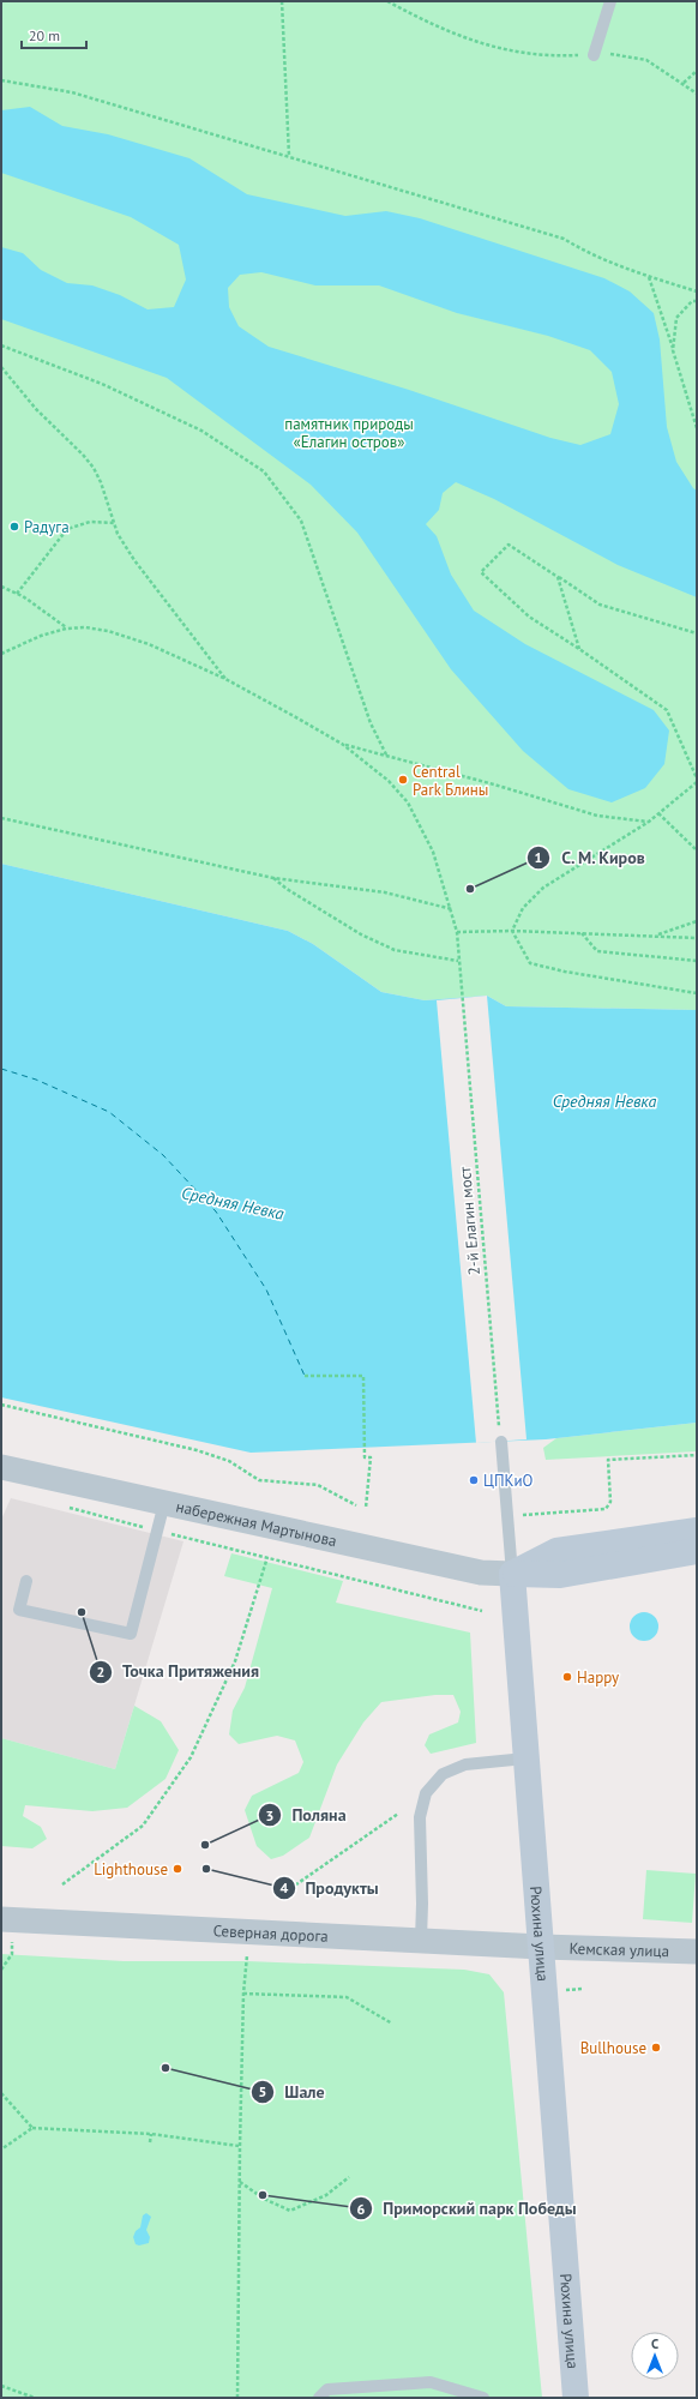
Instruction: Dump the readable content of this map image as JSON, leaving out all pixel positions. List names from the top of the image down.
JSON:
{
  "streets": {
    "street": [
      "набережная Мартынова",
      "Северная дорога",
      "Рюхина улица",
      "Кемская улица"
    ],
    "path": ["2-й Елагин мост"]
  },
  "crossings": [
    ["2-й Елагин мост", "Рюхина улица"],
    ["набережная Мартынова", "Рюхина улица"],
    ["Северная дорога", "Рюхина улица"],
    ["Северная дорога", "Кемская улица"],
    ["Рюхина улица", "Кемская улица"]
  ],
  "water": ["Средняя Невка"],
  "parks": ["памятник природы «Елагин остров»"],
  "places": [
    "Радуга",
    "Central Park Блины",
    "С. М. Киров",
    "ЦПКиО",
    "Точка Притяжения",
    "Happy",
    "Поляна",
    "Lighthouse",
    "Продукты",
    "Bullhouse",
    "Шале",
    "Приморский парк Победы"
  ],
  "scale_bar": "20 m",
  "north": "top"
}
